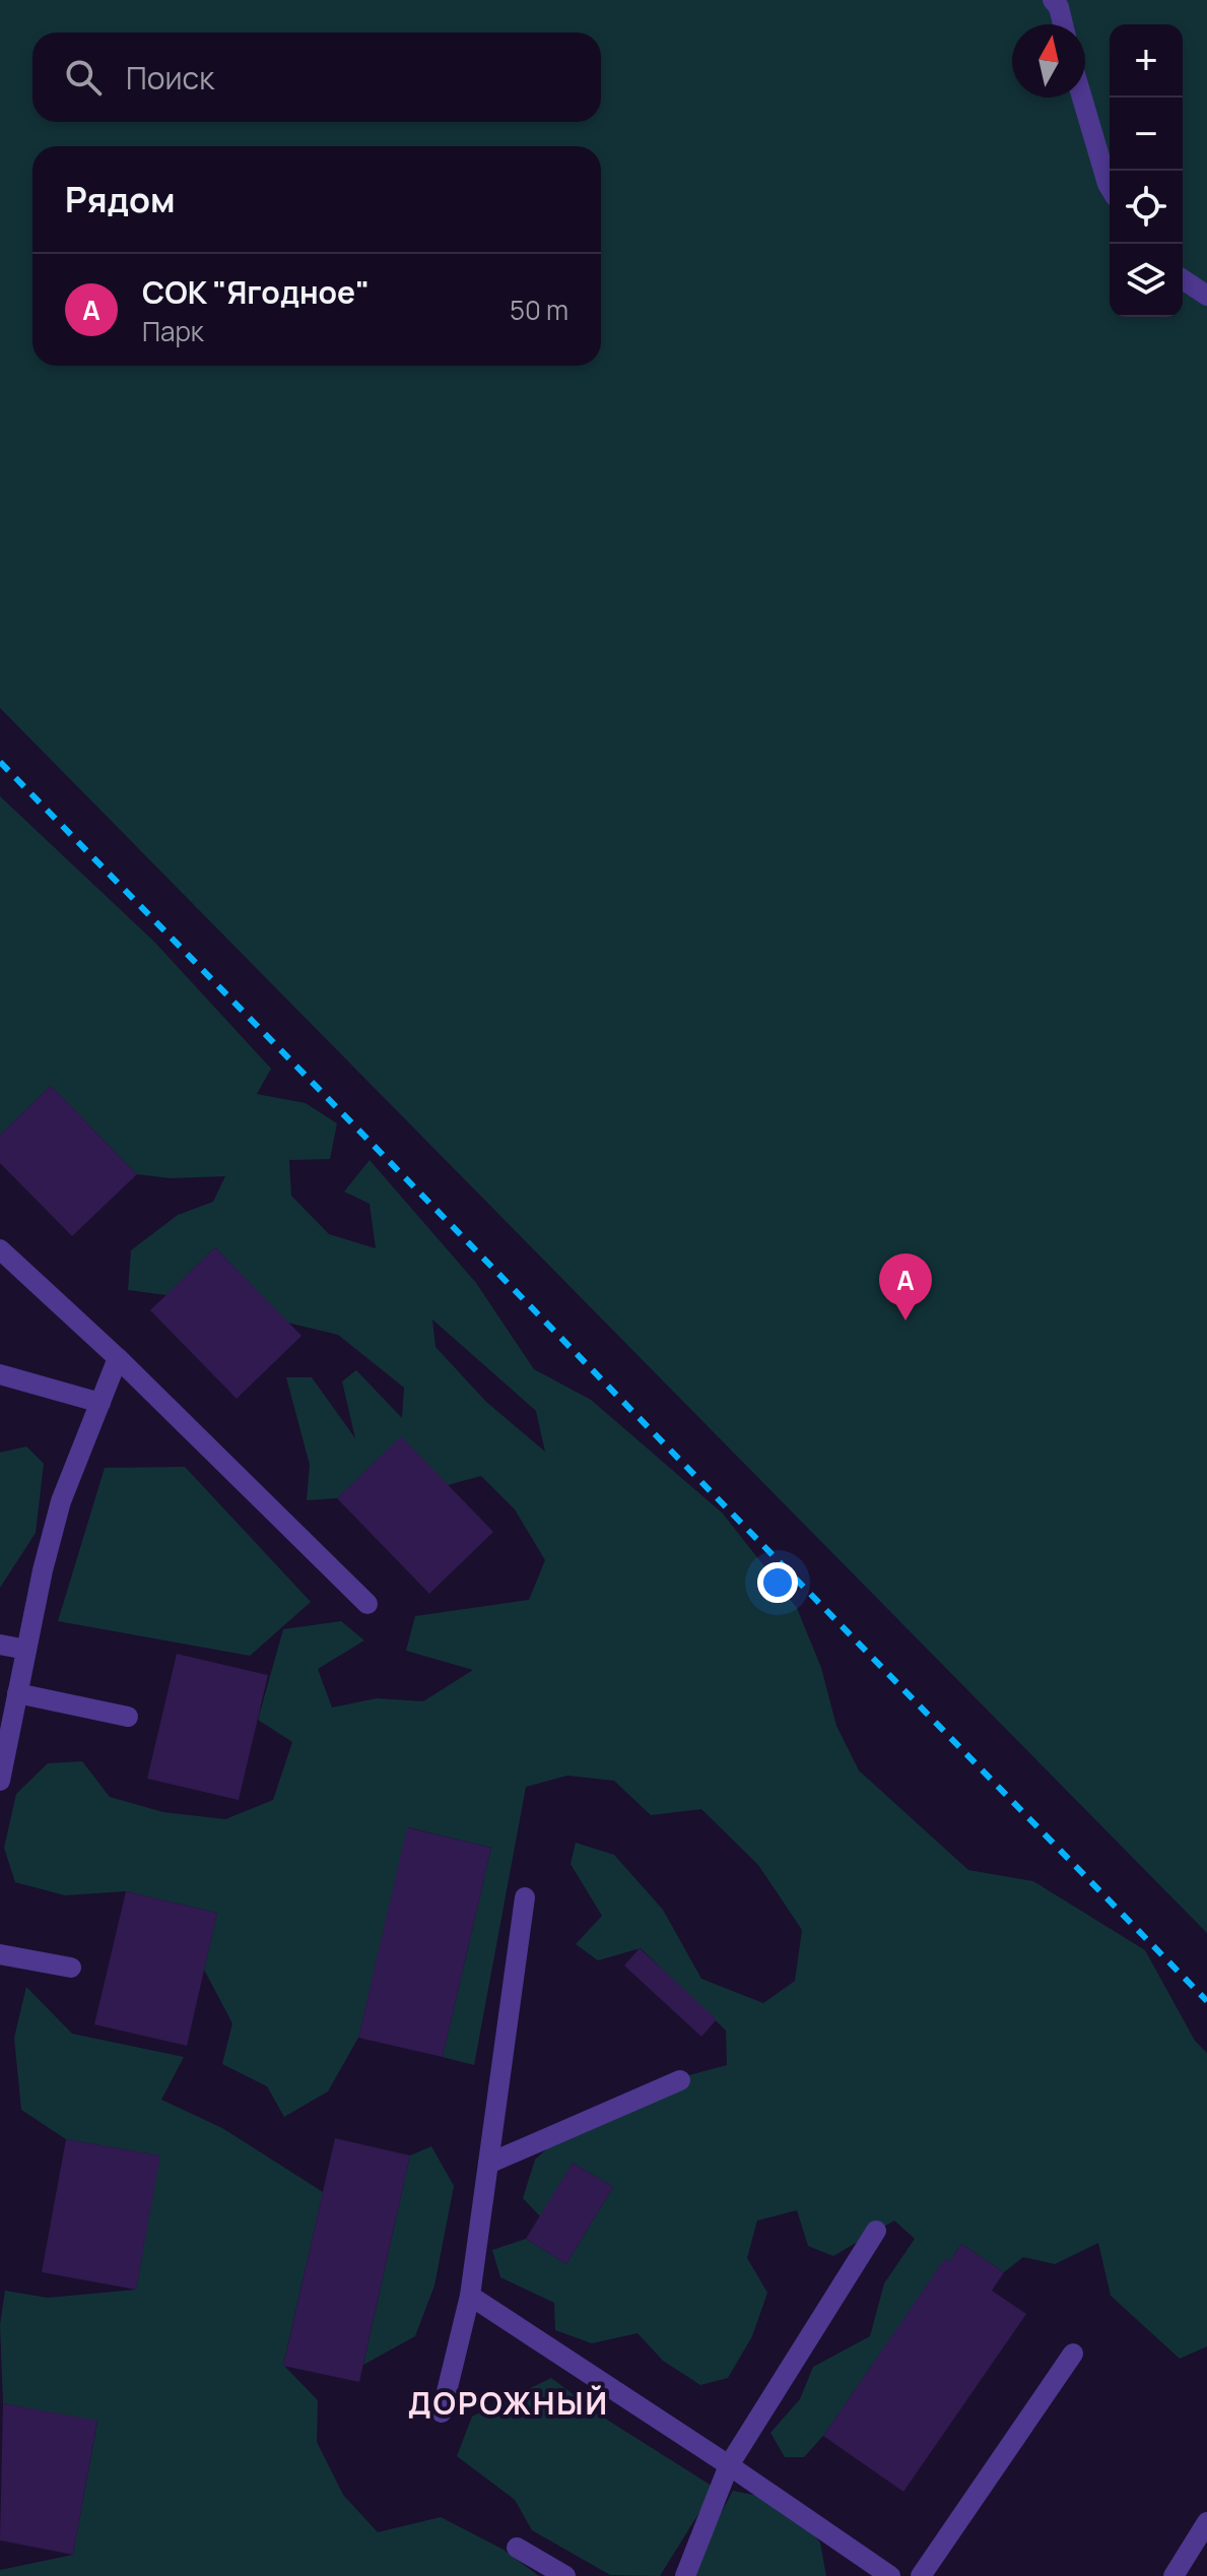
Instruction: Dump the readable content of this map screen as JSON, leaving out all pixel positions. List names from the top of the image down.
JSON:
{
  "districts": ["ДОРОЖНЫЙ"],
  "north": "top",
  "page": {
    "map_buttons": ["+", "−"],
    "search": "Поиск",
    "heading": "Рядом",
    "list": [
      {
        "mark": "A",
        "name": "СОК \"Ягодное\"",
        "note": "Парк",
        "value": "50 m"
      }
    ],
    "pins": "A"
  }
}
